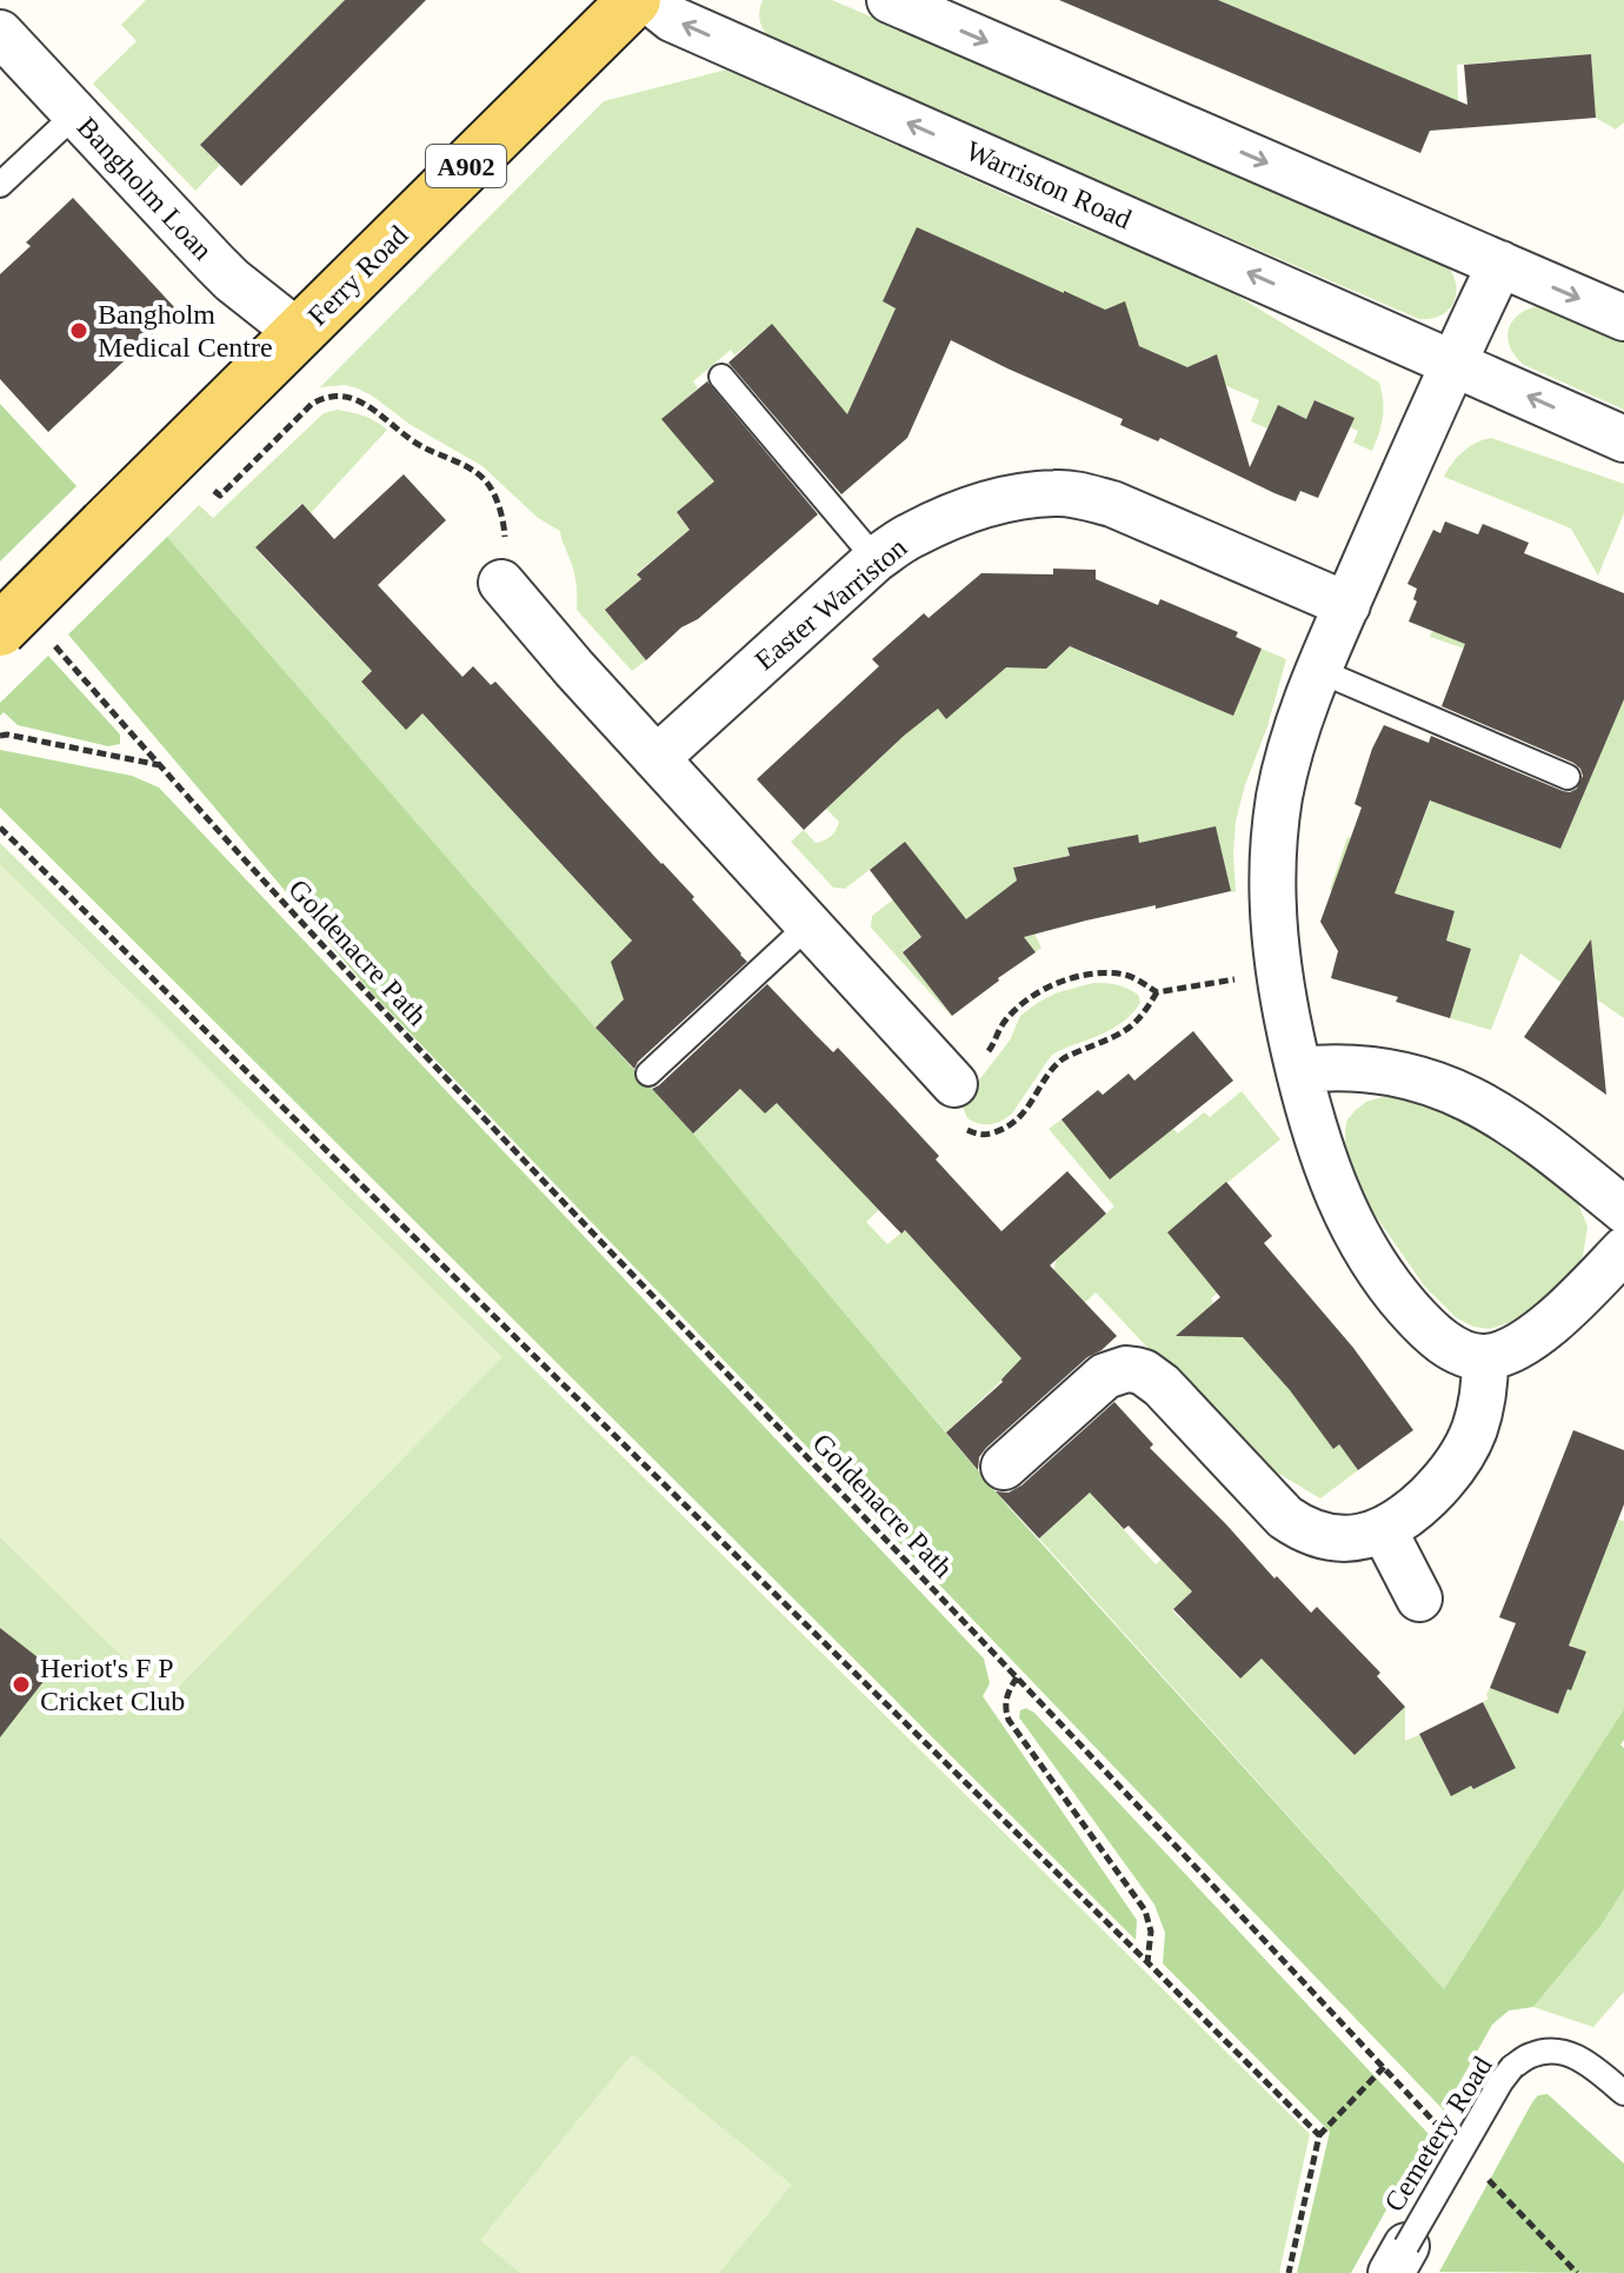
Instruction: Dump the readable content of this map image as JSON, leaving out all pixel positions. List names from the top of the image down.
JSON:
{
  "streets": {
    "main road": ["A902", "Ferry Road"],
    "street": ["Warriston Road", "Bangholm Loan", "Easter Warriston"],
    "lane": ["Cemetery Road"],
    "path": ["Goldenacre Path"]
  },
  "crossings": [
    ["Bangholm Loan", "Ferry Road"],
    ["Ferry Road", "Goldenacre Path"]
  ],
  "places": ["Bangholm Medical Centre", "Heriot's F P Cricket Club"]
}
